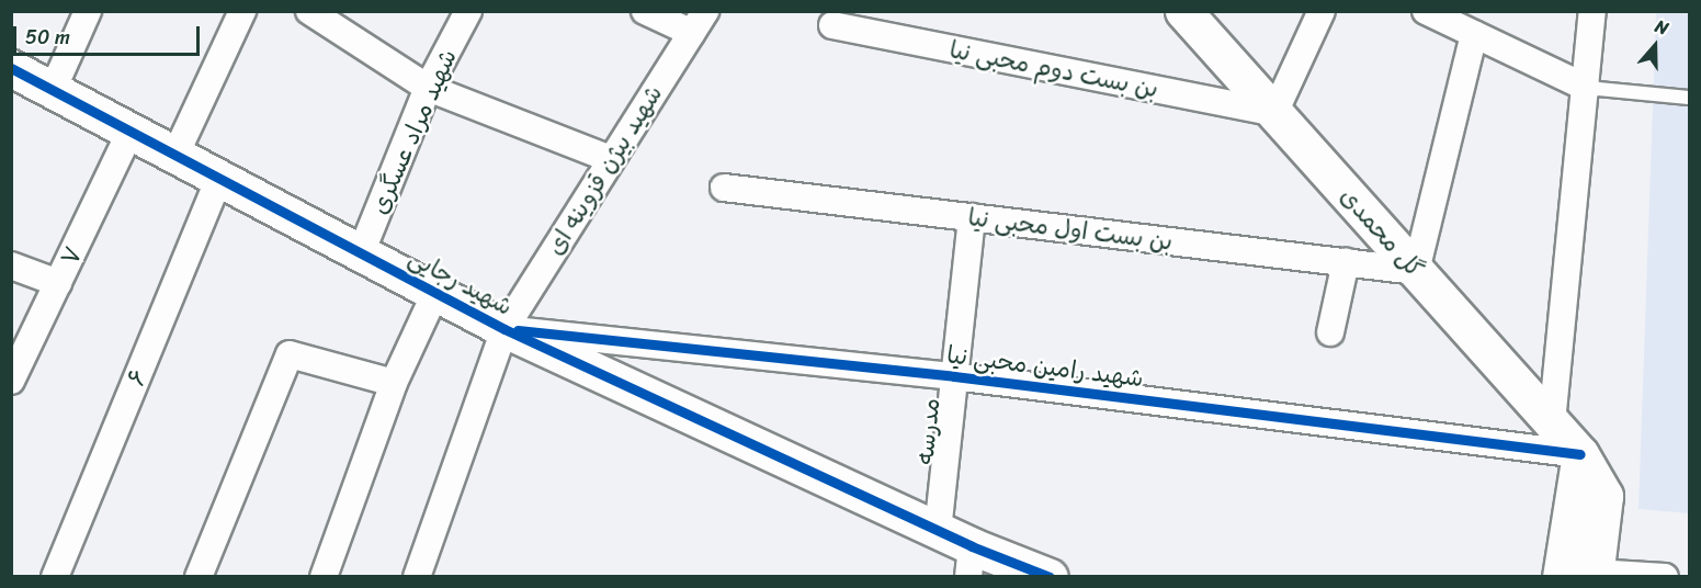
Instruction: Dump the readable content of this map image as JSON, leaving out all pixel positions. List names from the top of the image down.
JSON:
{
  "streets": {
    "street": [
      "بن بست دوم محبی نیا",
      "شهید مراد عسگری",
      "شهید بیژن قزوینه ای",
      "بن بست اول محبی نیا",
      "گل محمدی",
      "۷",
      "شهید رجایی",
      "شهید رامین محبی نیا",
      "۶",
      "مدرسه"
    ]
  },
  "crossings": [
    ["بن بست دوم محبی نیا", "گل محمدی"],
    ["شهید مراد عسگری", "شهید رجایی"],
    ["شهید بیژن قزوینه ای", "شهید رجایی"],
    ["شهید بیژن قزوینه ای", "شهید رامین محبی نیا"],
    ["بن بست اول محبی نیا", "گل محمدی"],
    ["بن بست اول محبی نیا", "مدرسه"],
    ["گل محمدی", "شهید رامین محبی نیا"],
    ["۷", "شهید رجایی"],
    ["شهید رجایی", "شهید رامین محبی نیا"],
    ["شهید رجایی", "۶"],
    ["شهید رجایی", "مدرسه"],
    ["شهید رامین محبی نیا", "مدرسه"]
  ],
  "scale_bar": "50 m",
  "north": "top"
}
